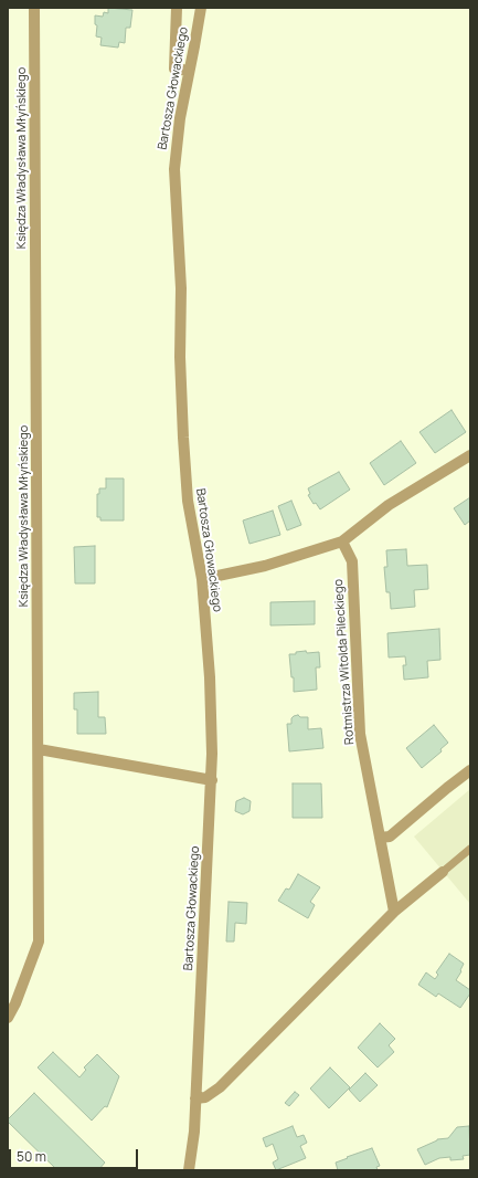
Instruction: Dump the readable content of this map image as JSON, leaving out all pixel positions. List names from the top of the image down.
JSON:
{
  "streets": {
    "street": ["Bartosza Głowackiego", "Księdza Władysława Młyńskiego", "Rotmistrza Witolda Pileckiego"]
  },
  "scale_bar": "50 m"
}
